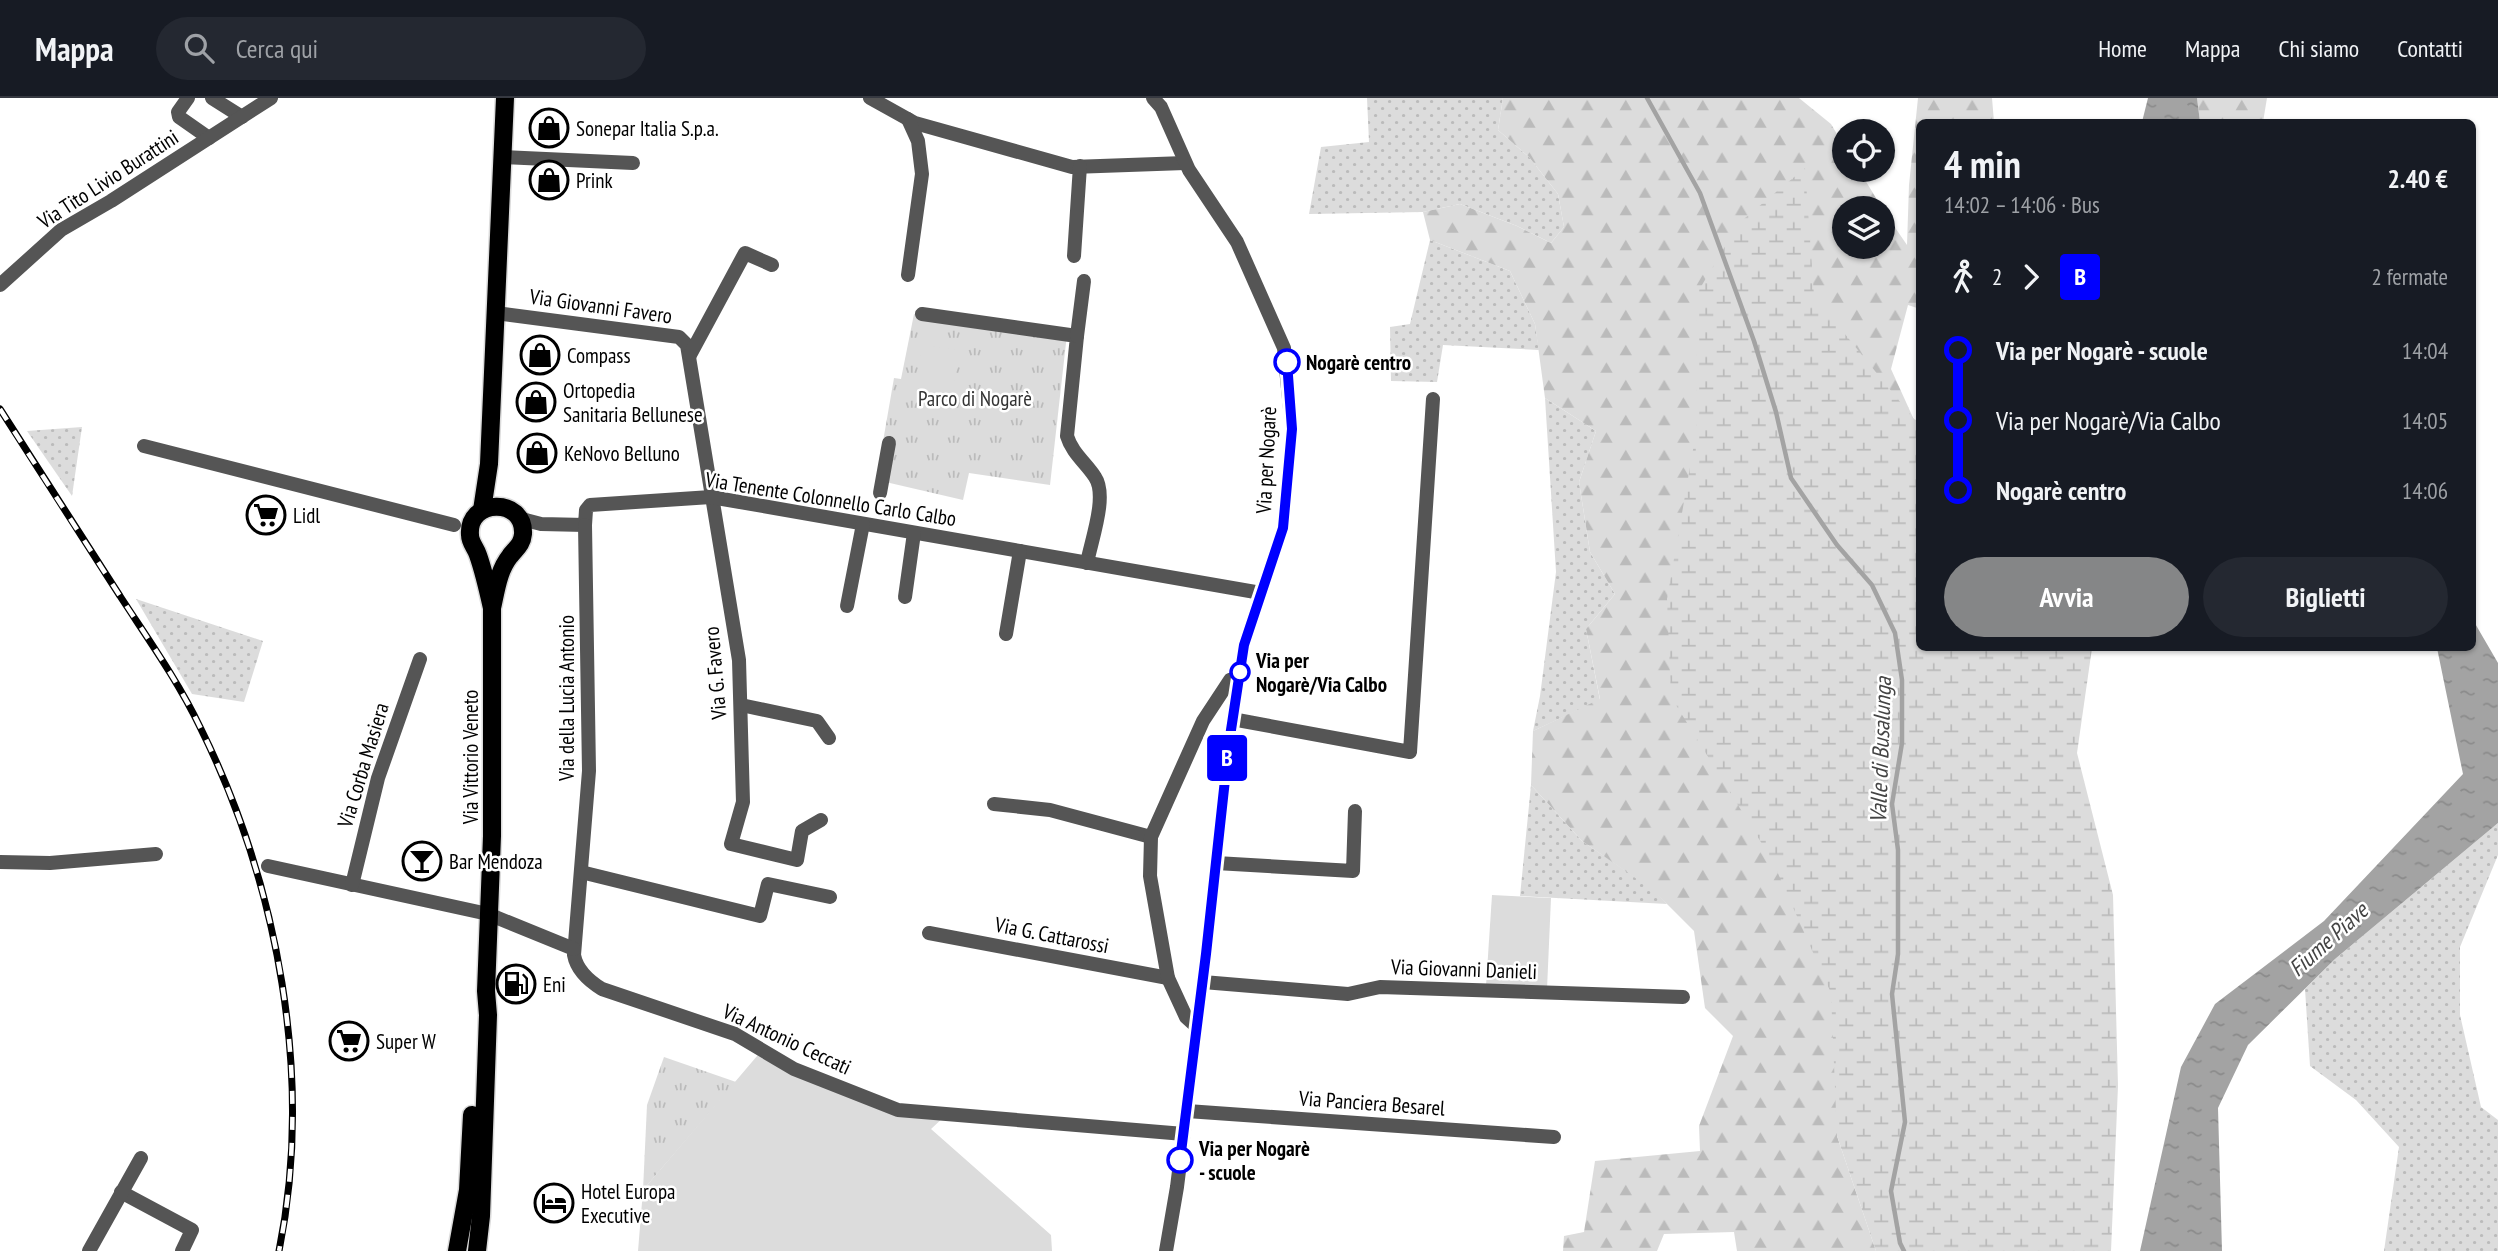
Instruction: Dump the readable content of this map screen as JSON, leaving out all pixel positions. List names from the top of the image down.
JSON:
{
  "streets": {
    "main road": ["Via Vittorio Veneto"],
    "street": [
      "Via Tito Livio Burattini",
      "Via Giovanni Favero",
      "Via per Nogarè",
      "Via Tenente Colonnello Carlo Calbo",
      "Via G. Favero",
      "Via della Lucia Antonio",
      "Via Corba Masiera",
      "Via G. Cattarossi",
      "Via Giovanni Danieli",
      "Via Antonio Ceccati",
      "Via Panciera Besarel"
    ]
  },
  "crossings": [
    ["Via Giovanni Favero", "Via Vittorio Veneto"],
    ["Via per Nogarè", "Via Tenente Colonnello Carlo Calbo"],
    ["Via per Nogarè", "Via Giovanni Danieli"],
    ["Via per Nogarè", "Via Antonio Ceccati"],
    ["Via per Nogarè", "Via Panciera Besarel"],
    ["Via Tenente Colonnello Carlo Calbo", "Via G. Favero"],
    ["Via Tenente Colonnello Carlo Calbo", "Via della Lucia Antonio"],
    ["Via della Lucia Antonio", "Via Antonio Ceccati"]
  ],
  "water": ["Valle di Busalunga", "Fiume Piave"],
  "parks": ["Parco di Nogarè"],
  "places": {
    "shop": [
      "Sonepar Italia S.p.a.",
      "Prink",
      "Compass",
      "Ortopedia Sanitaria Bellunese",
      "KeNovo Belluno"
    ],
    "other": ["Nogarè centro", "Via per Nogarè/Via Calbo", "Via per Nogarè - scuole"],
    "supermarket": ["Lidl", "Super W"],
    "bar": ["Bar Mendoza"],
    "fuel station": ["Eni"],
    "hotel": ["Hotel Europa Executive"]
  },
  "lines": ["bus line B"],
  "page": {
    "header": "Mappa",
    "search": "Cerca qui",
    "nav": [
      "Home",
      "Mappa",
      "Chi siamo",
      "Contatti"
    ],
    "on_map": "B",
    "heading": ["4 min", "14:02 – 14:06 · Bus", "2.40 €"],
    "legs": ["2", "B", "2 fermate"],
    "list": [
      {
        "name": "Via per Nogarè - scuole",
        "value": "14:04"
      },
      {
        "name": "Via per Nogarè/Via Calbo",
        "value": "14:05"
      },
      {
        "name": "Nogarè centro",
        "value": "14:06"
      }
    ],
    "buttons": ["Avvia", "Biglietti"]
  }
}
